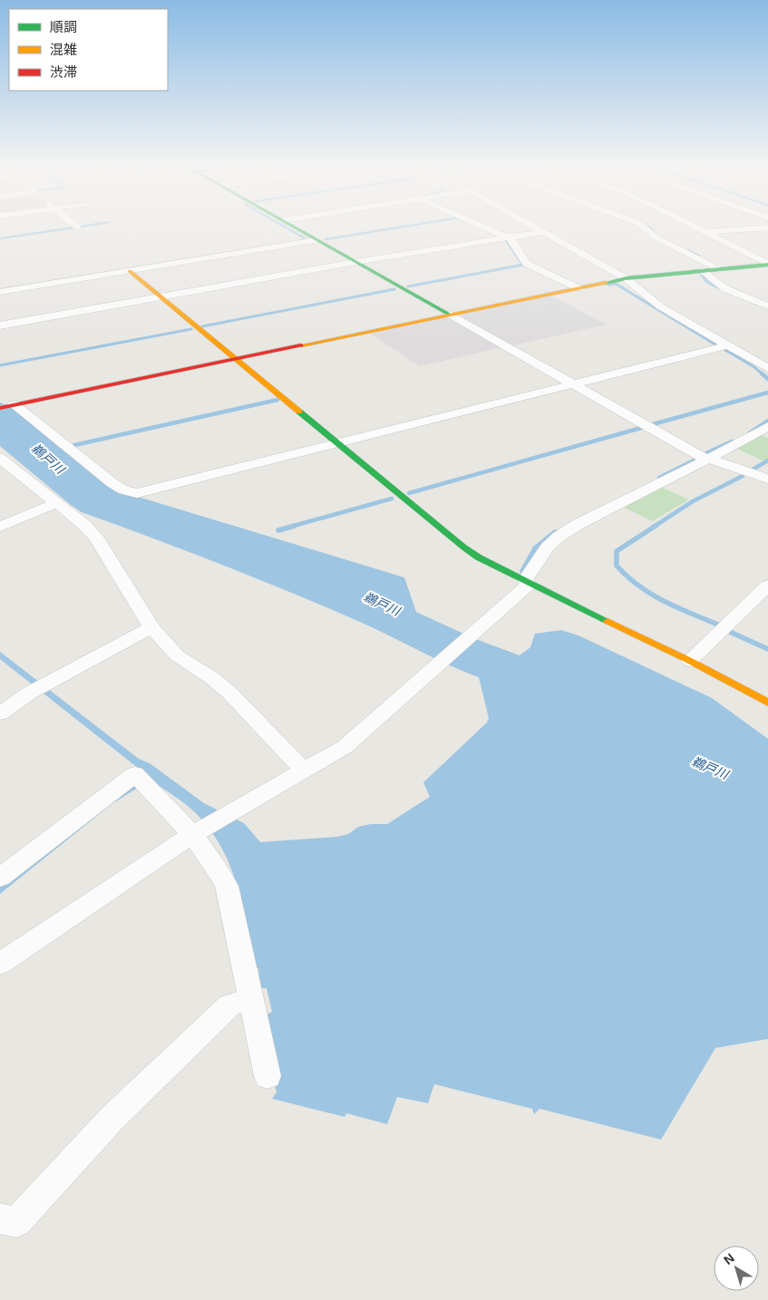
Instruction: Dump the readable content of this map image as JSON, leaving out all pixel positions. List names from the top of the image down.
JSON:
{
  "water": ["鵜戸川"],
  "legend": ["順調", "混雑", "渋滞"],
  "north": "top left"
}
